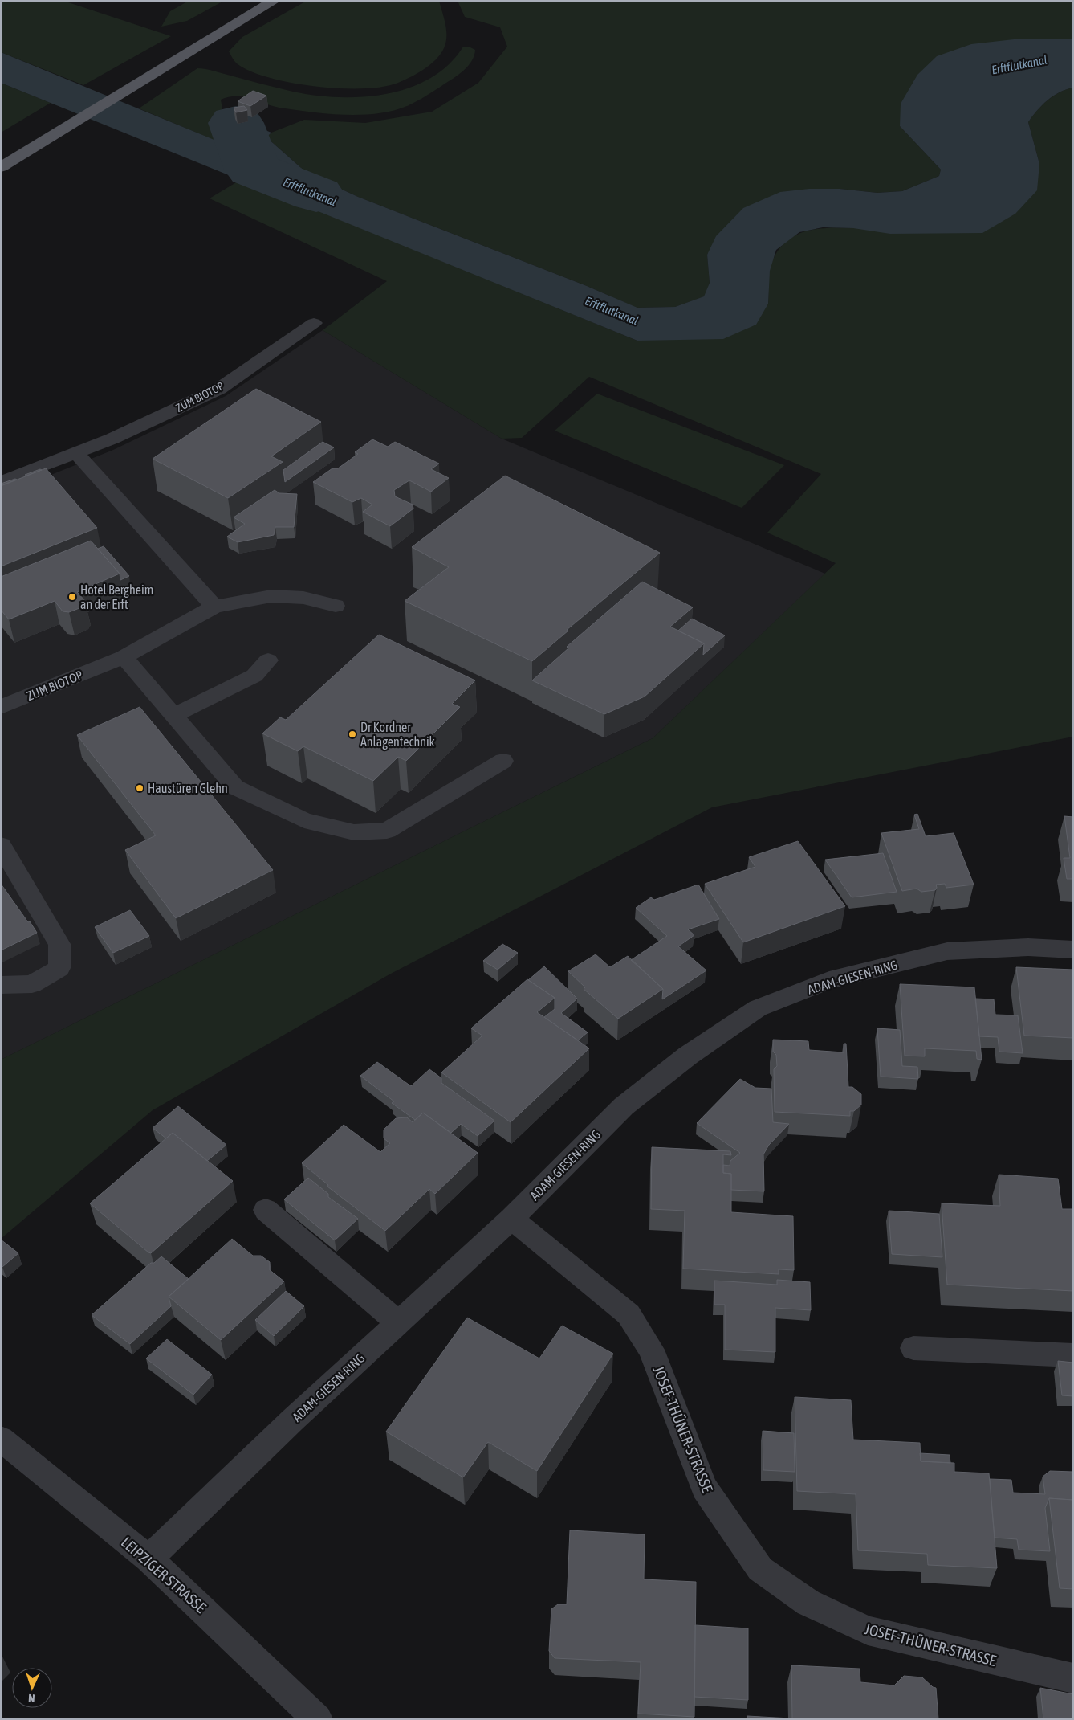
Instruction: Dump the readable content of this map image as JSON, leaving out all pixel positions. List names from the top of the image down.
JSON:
{
  "streets": {
    "street": [
      "ZUM BIOTOP",
      "ADAM-GIESEN-RING",
      "JOSEF-THÜNER-STRASSE",
      "LEIPZIGER STRASSE"
    ]
  },
  "crossings": [
    ["ADAM-GIESEN-RING", "JOSEF-THÜNER-STRASSE"],
    ["ADAM-GIESEN-RING", "LEIPZIGER STRASSE"]
  ],
  "water": ["Erftflutkanal"],
  "places": ["Hotel Bergheim an der Erft", "Dr Kordner Anlagentechnik", "Haustüren Glehn"],
  "north": "bottom"
}
